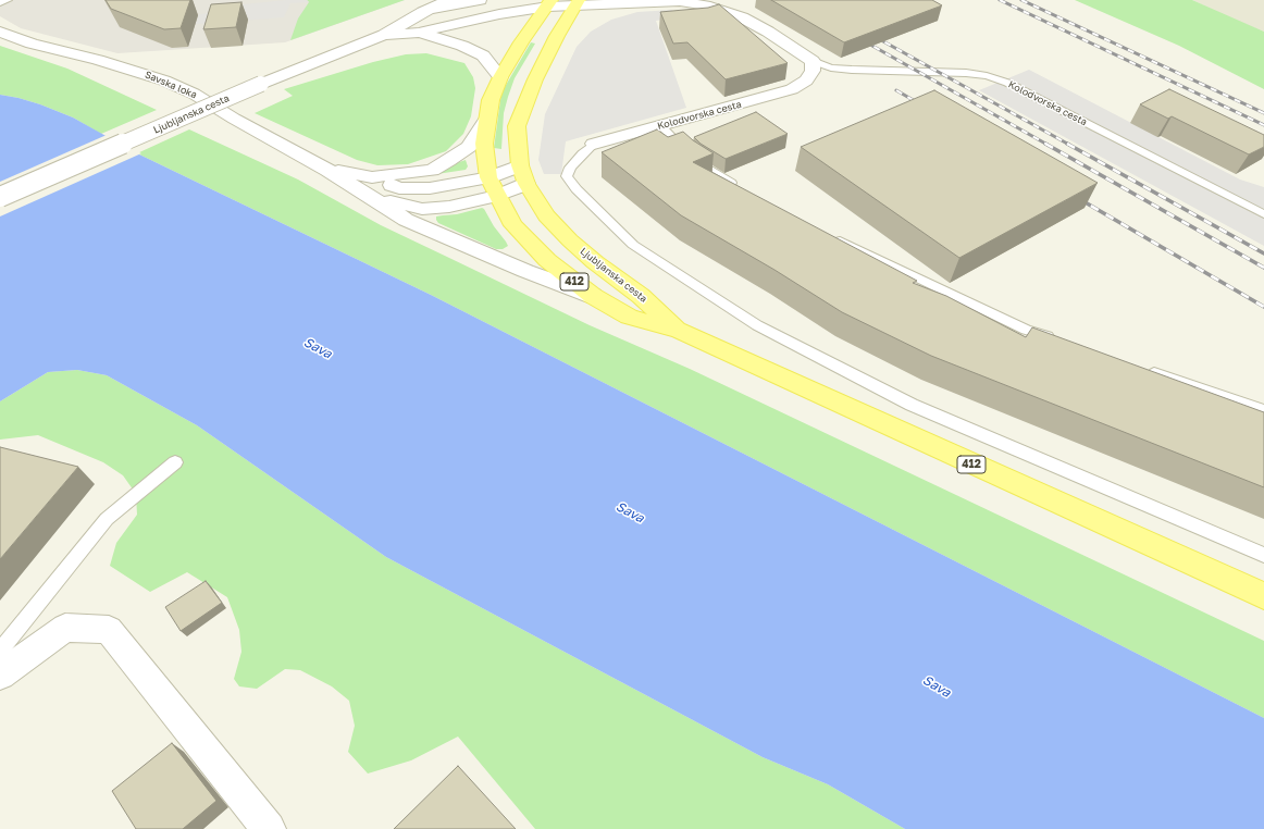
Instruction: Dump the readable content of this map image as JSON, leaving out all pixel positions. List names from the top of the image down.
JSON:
{
  "streets": {
    "main road": ["Ljubljanska cesta", "412"],
    "street": ["Savska loka", "Kolodvorska cesta"]
  },
  "crossings": [
    ["Savska loka", "412"],
    ["Kolodvorska cesta", "Ljubljanska cesta"],
    ["Ljubljanska cesta", "412"]
  ],
  "water": ["Sava"]
}
